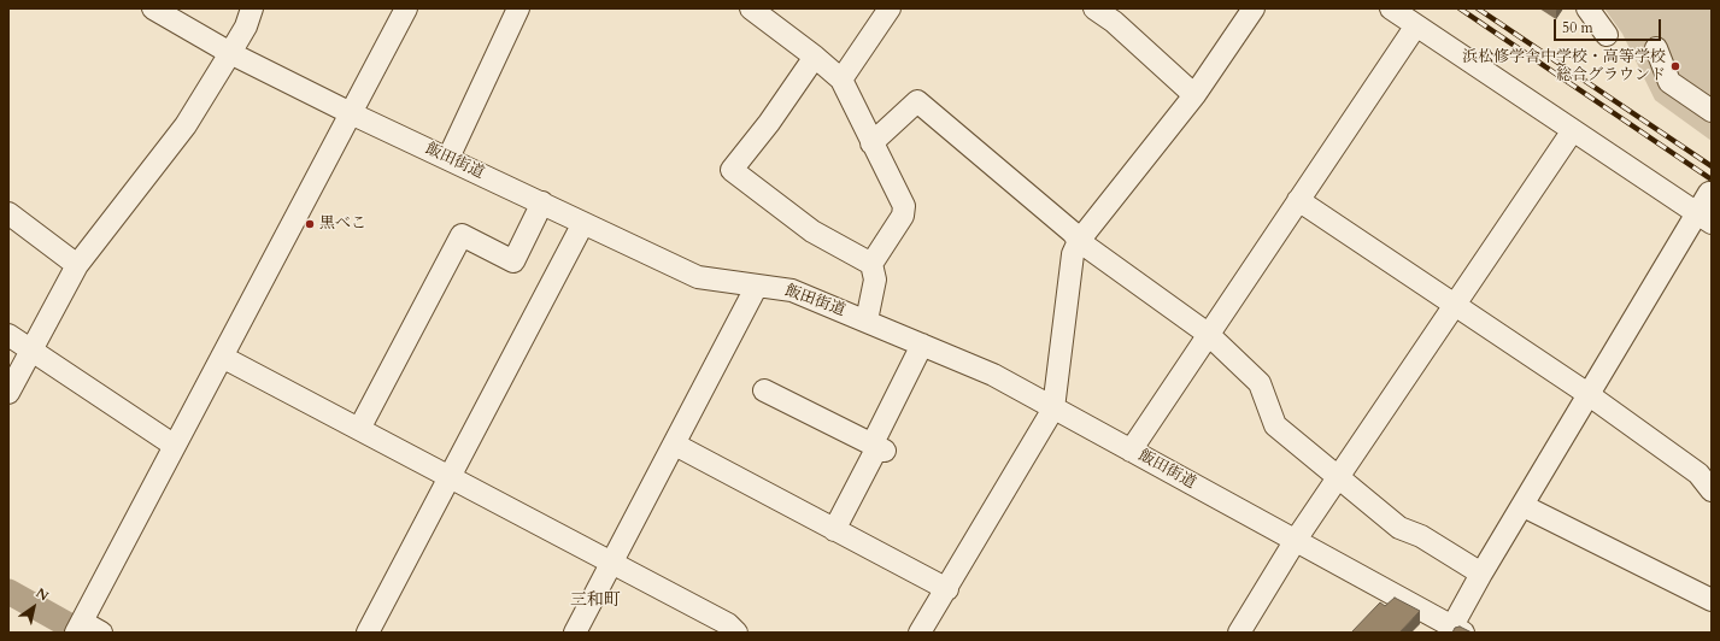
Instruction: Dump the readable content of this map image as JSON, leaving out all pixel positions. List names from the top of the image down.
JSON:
{
  "streets": {
    "street": ["飯田街道"]
  },
  "districts": ["三和町"],
  "places": ["浜松修学舎中学校・高等学校 総合グラウンド", "黒べこ"],
  "scale_bar": "50 m",
  "north": "top right"
}
